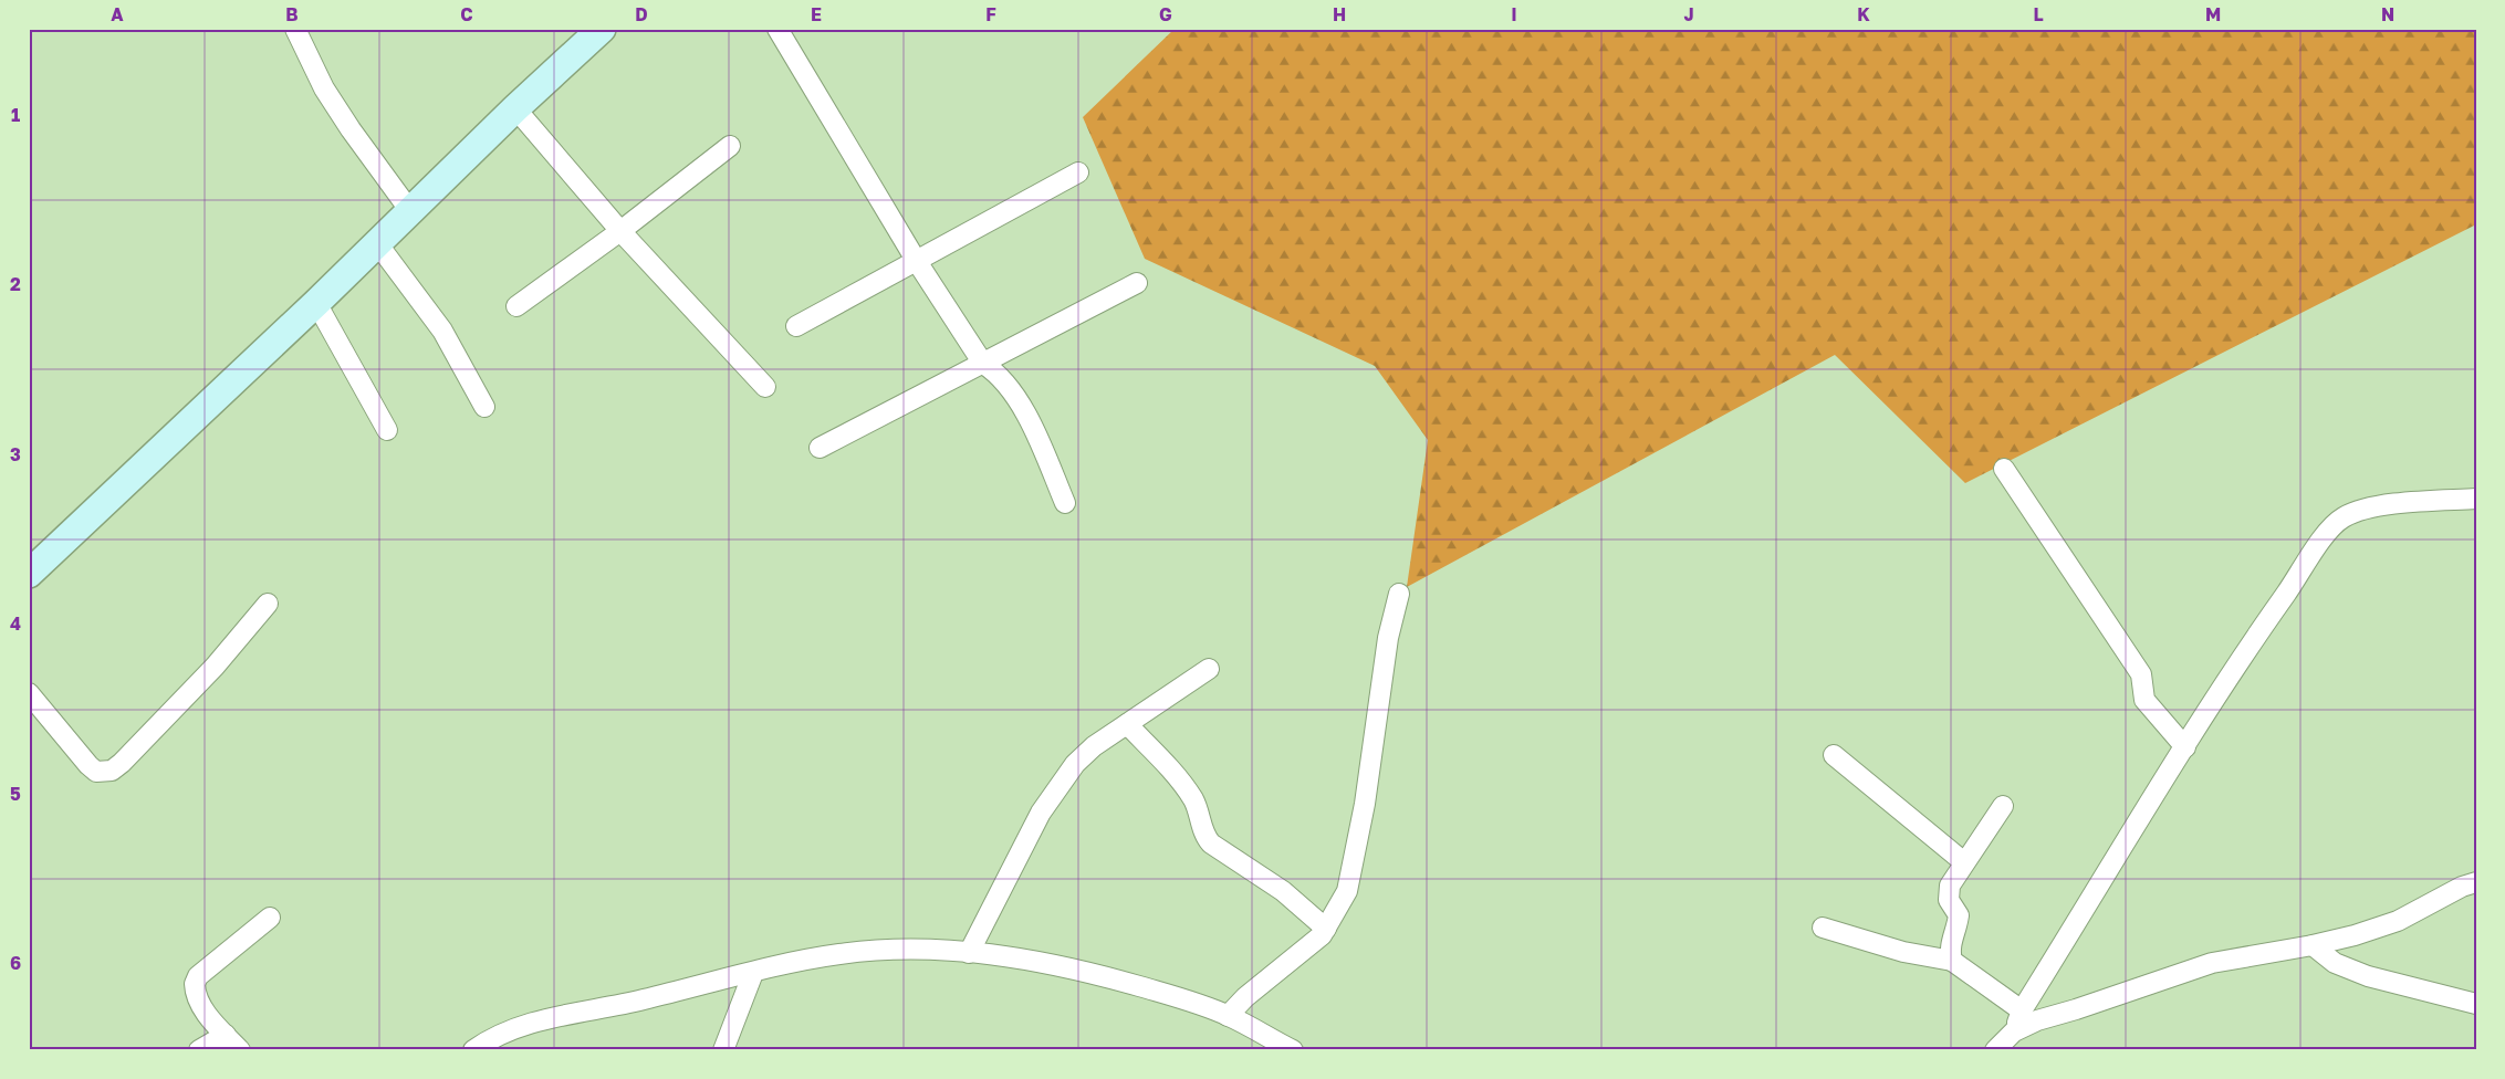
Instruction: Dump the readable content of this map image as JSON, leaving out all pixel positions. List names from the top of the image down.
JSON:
{
  "grid": {
    "columns": [
      "A",
      "B",
      "C",
      "D",
      "E",
      "F",
      "G",
      "H",
      "I",
      "J",
      "K",
      "L",
      "M",
      "N"
    ],
    "rows": [
      "1",
      "2",
      "3",
      "4",
      "5",
      "6"
    ]
  }
}
